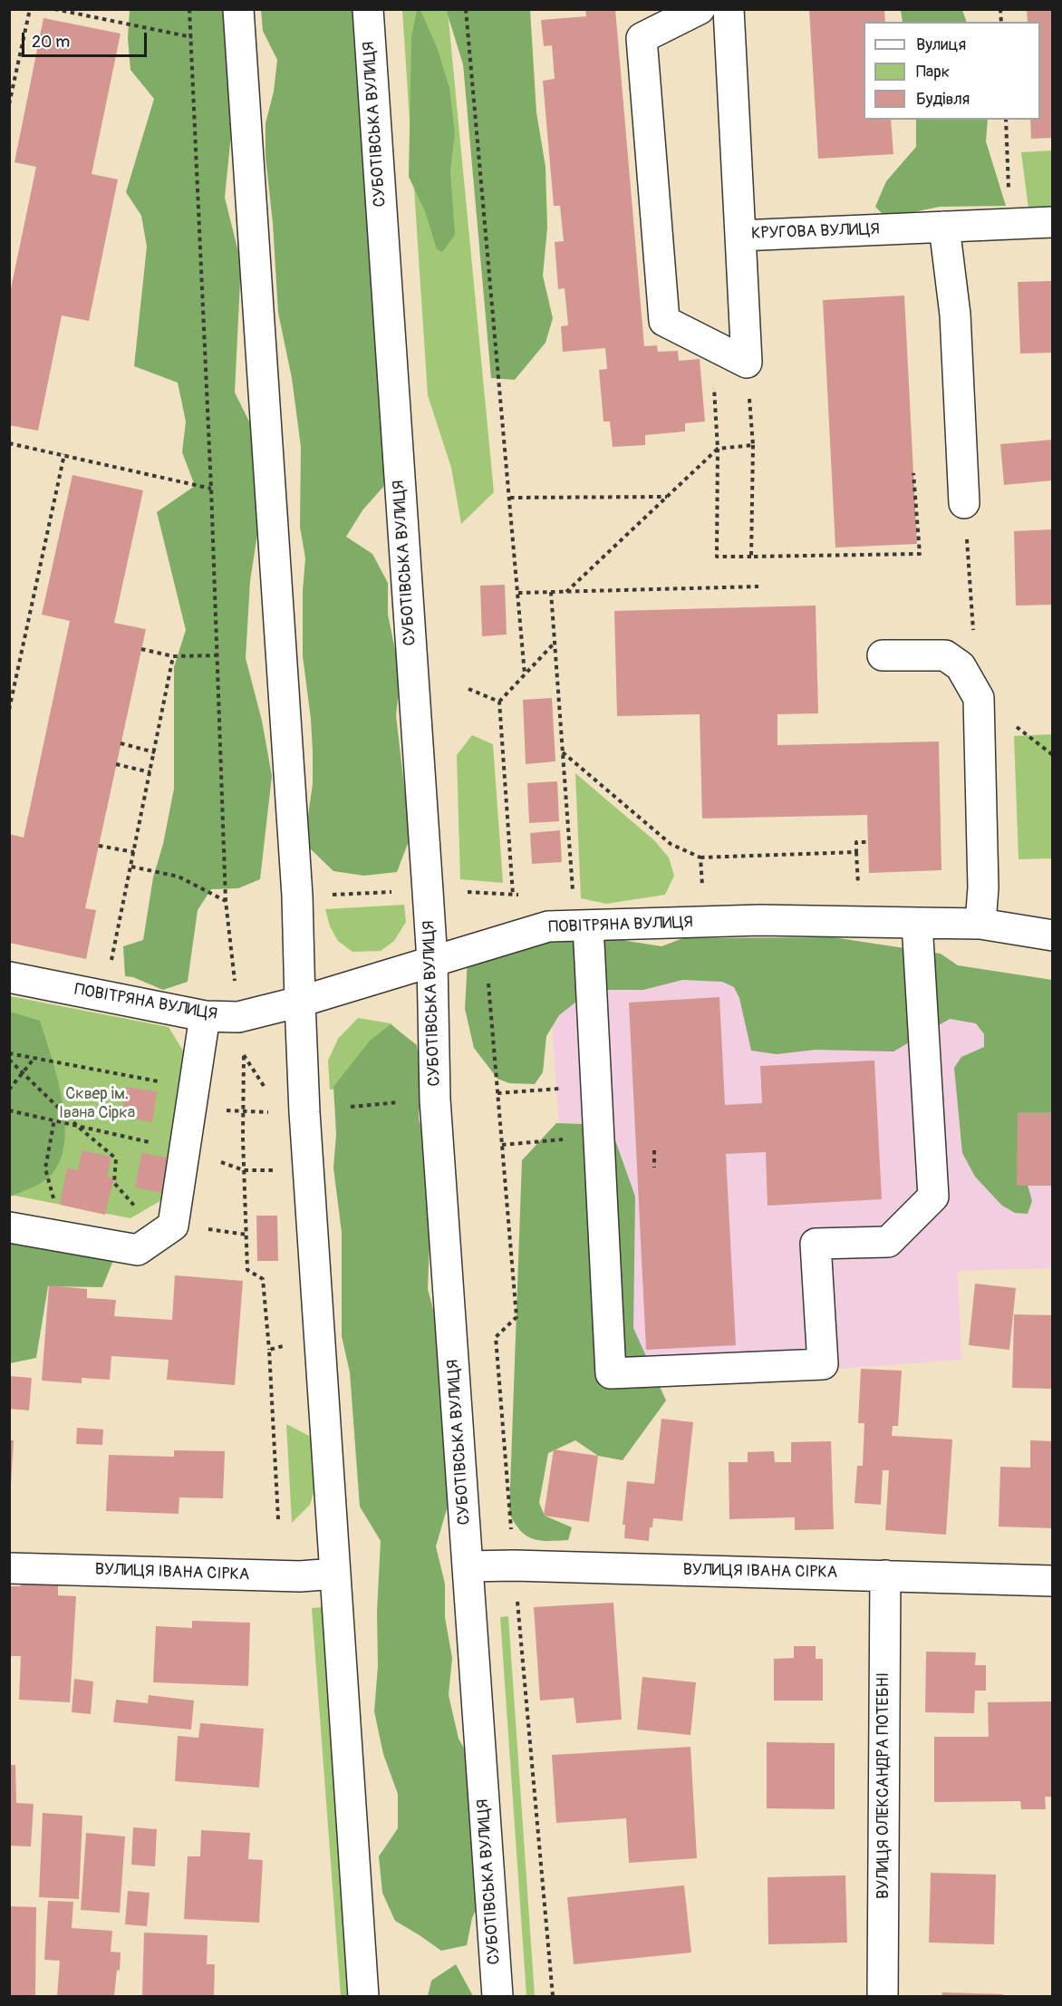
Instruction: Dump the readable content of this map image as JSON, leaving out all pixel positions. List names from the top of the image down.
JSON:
{
  "streets": {
    "street": [
      "СУБОТІВСЬКА ВУЛИЦЯ",
      "КРУГОВА ВУЛИЦЯ",
      "ПОВІТРЯНА ВУЛИЦЯ",
      "ВУЛИЦЯ ІВАНА СІРКА",
      "ВУЛИЦЯ ОЛЕКСАНДРА ПОТЕБНІ"
    ]
  },
  "crossings": [
    ["СУБОТІВСЬКА ВУЛИЦЯ", "ПОВІТРЯНА ВУЛИЦЯ"],
    ["СУБОТІВСЬКА ВУЛИЦЯ", "ВУЛИЦЯ ІВАНА СІРКА"],
    ["ВУЛИЦЯ ІВАНА СІРКА", "ВУЛИЦЯ ОЛЕКСАНДРА ПОТЕБНІ"]
  ],
  "parks": ["Сквер ім. Івана Сірка"],
  "legend": ["Вулиця", "Парк", "Будівля"],
  "scale_bar": "20 m"
}
